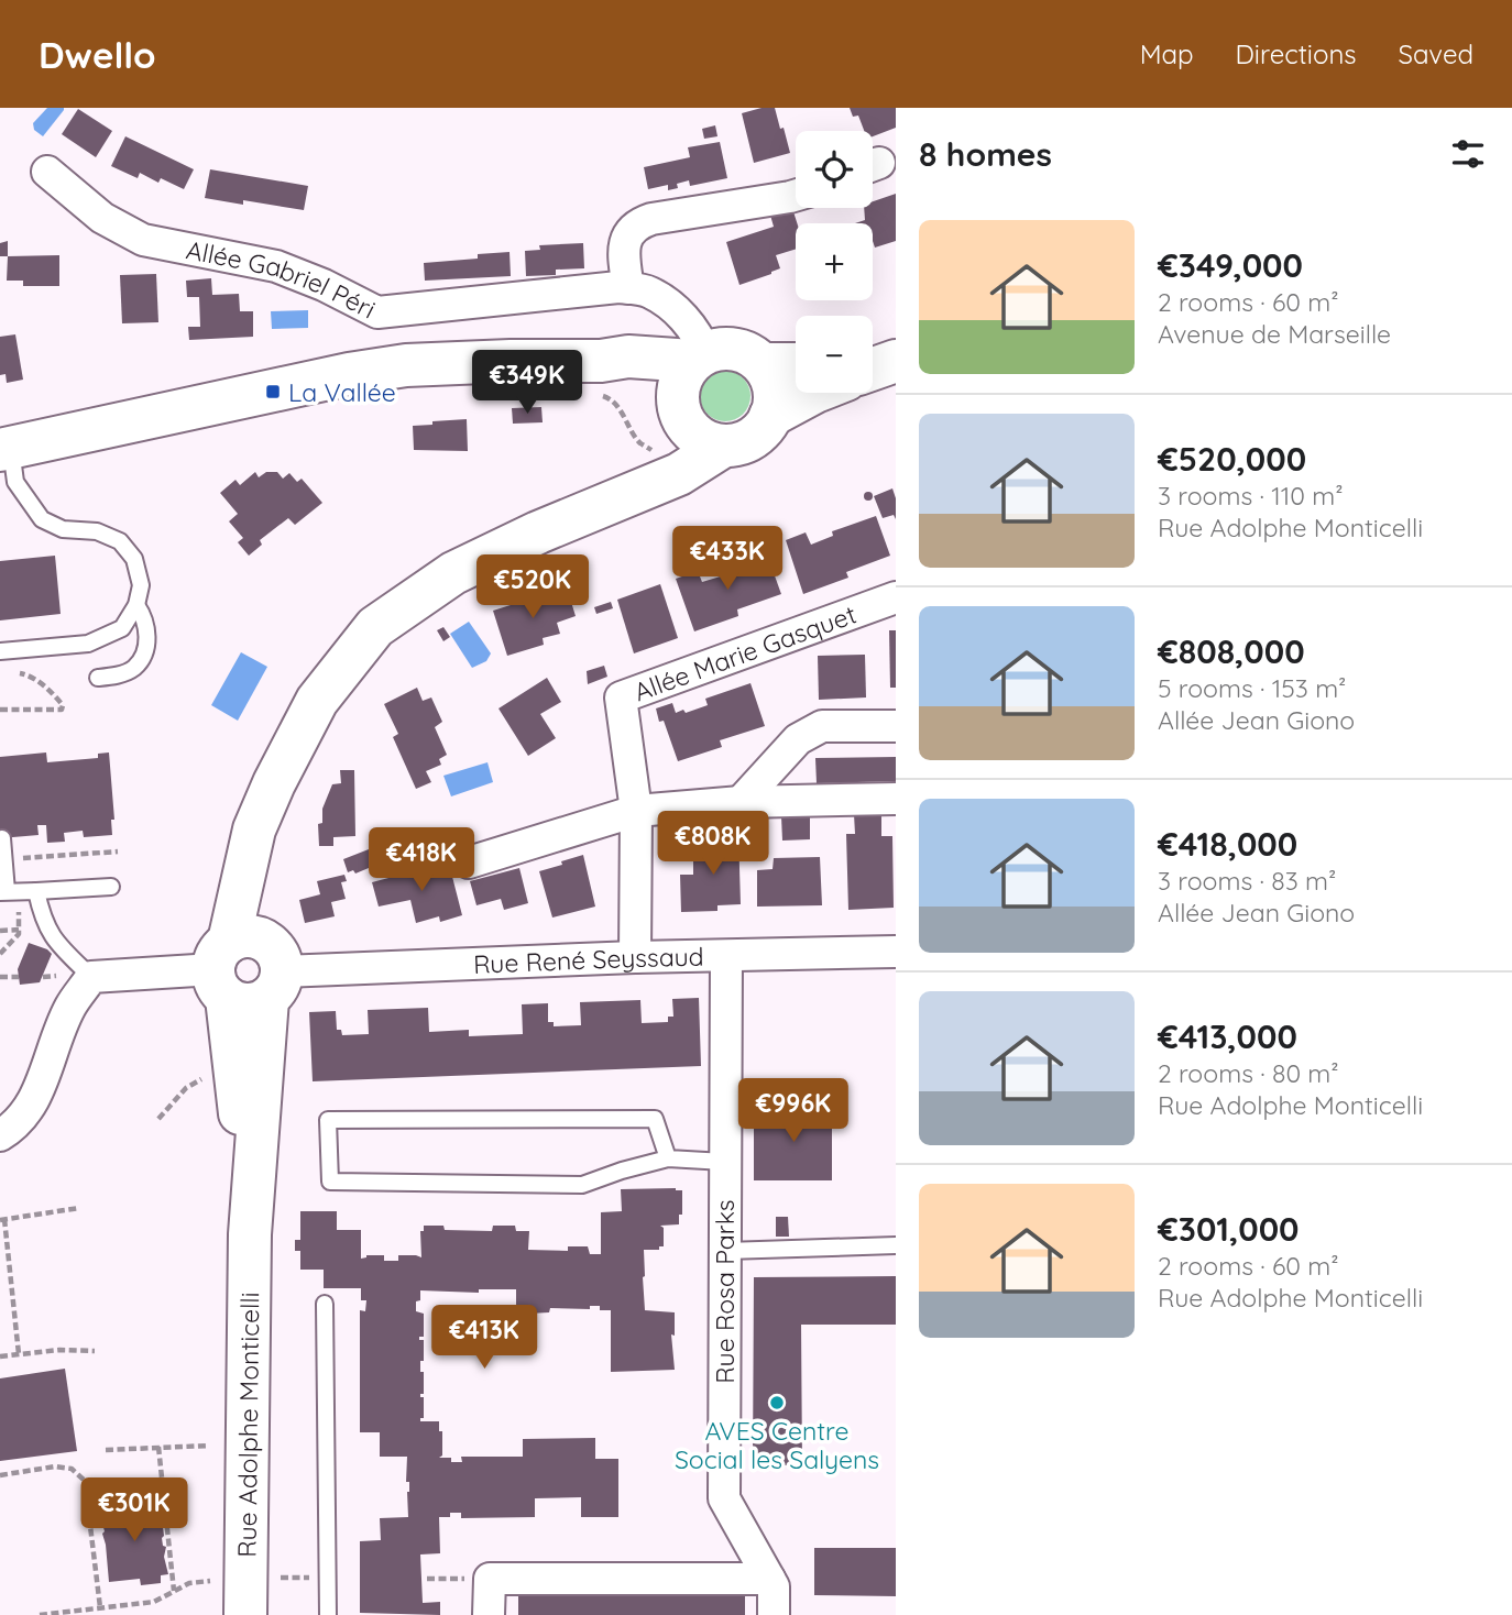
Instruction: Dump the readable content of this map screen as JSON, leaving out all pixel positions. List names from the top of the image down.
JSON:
{
  "streets": {
    "street": [
      "Allée Gabriel Péri",
      "Allée Marie Gasquet",
      "Rue René Seyssaud",
      "Rue Rosa Parks",
      "Rue Adolphe Monticelli"
    ]
  },
  "crossings": [
    ["Allée Gabriel Péri", "Rue Adolphe Monticelli"],
    ["Allée Marie Gasquet", "Rue René Seyssaud"],
    ["Rue René Seyssaud", "Rue Rosa Parks"],
    ["Rue René Seyssaud", "Rue Adolphe Monticelli"]
  ],
  "places": {
    "transit": ["La Vallée"],
    "other": ["AVES Centre Social les Salyens"]
  },
  "page": {
    "header": "Dwello",
    "nav": ["Map", "Directions", "Saved"],
    "heading": "8 homes",
    "map_buttons": ["+", "−"],
    "list": [
      {
        "name": "€349,000",
        "note": "2 rooms · 60 m² · Avenue de Marseille"
      },
      {
        "name": "€520,000",
        "note": "3 rooms · 110 m² · Rue Adolphe Monticelli"
      },
      {
        "name": "€808,000",
        "note": "5 rooms · 153 m² · Allée Jean Giono"
      },
      {
        "name": "€418,000",
        "note": "3 rooms · 83 m² · Allée Jean Giono"
      },
      {
        "name": "€413,000",
        "note": "2 rooms · 80 m² · Rue Adolphe Monticelli"
      },
      {
        "name": "€301,000",
        "note": "2 rooms · 60 m² · Rue Adolphe Monticelli"
      }
    ],
    "price": [
      "€349K",
      "€433K",
      "€520K",
      "€808K",
      "€418K",
      "€996K",
      "€413K",
      "€301K"
    ]
  }
}
